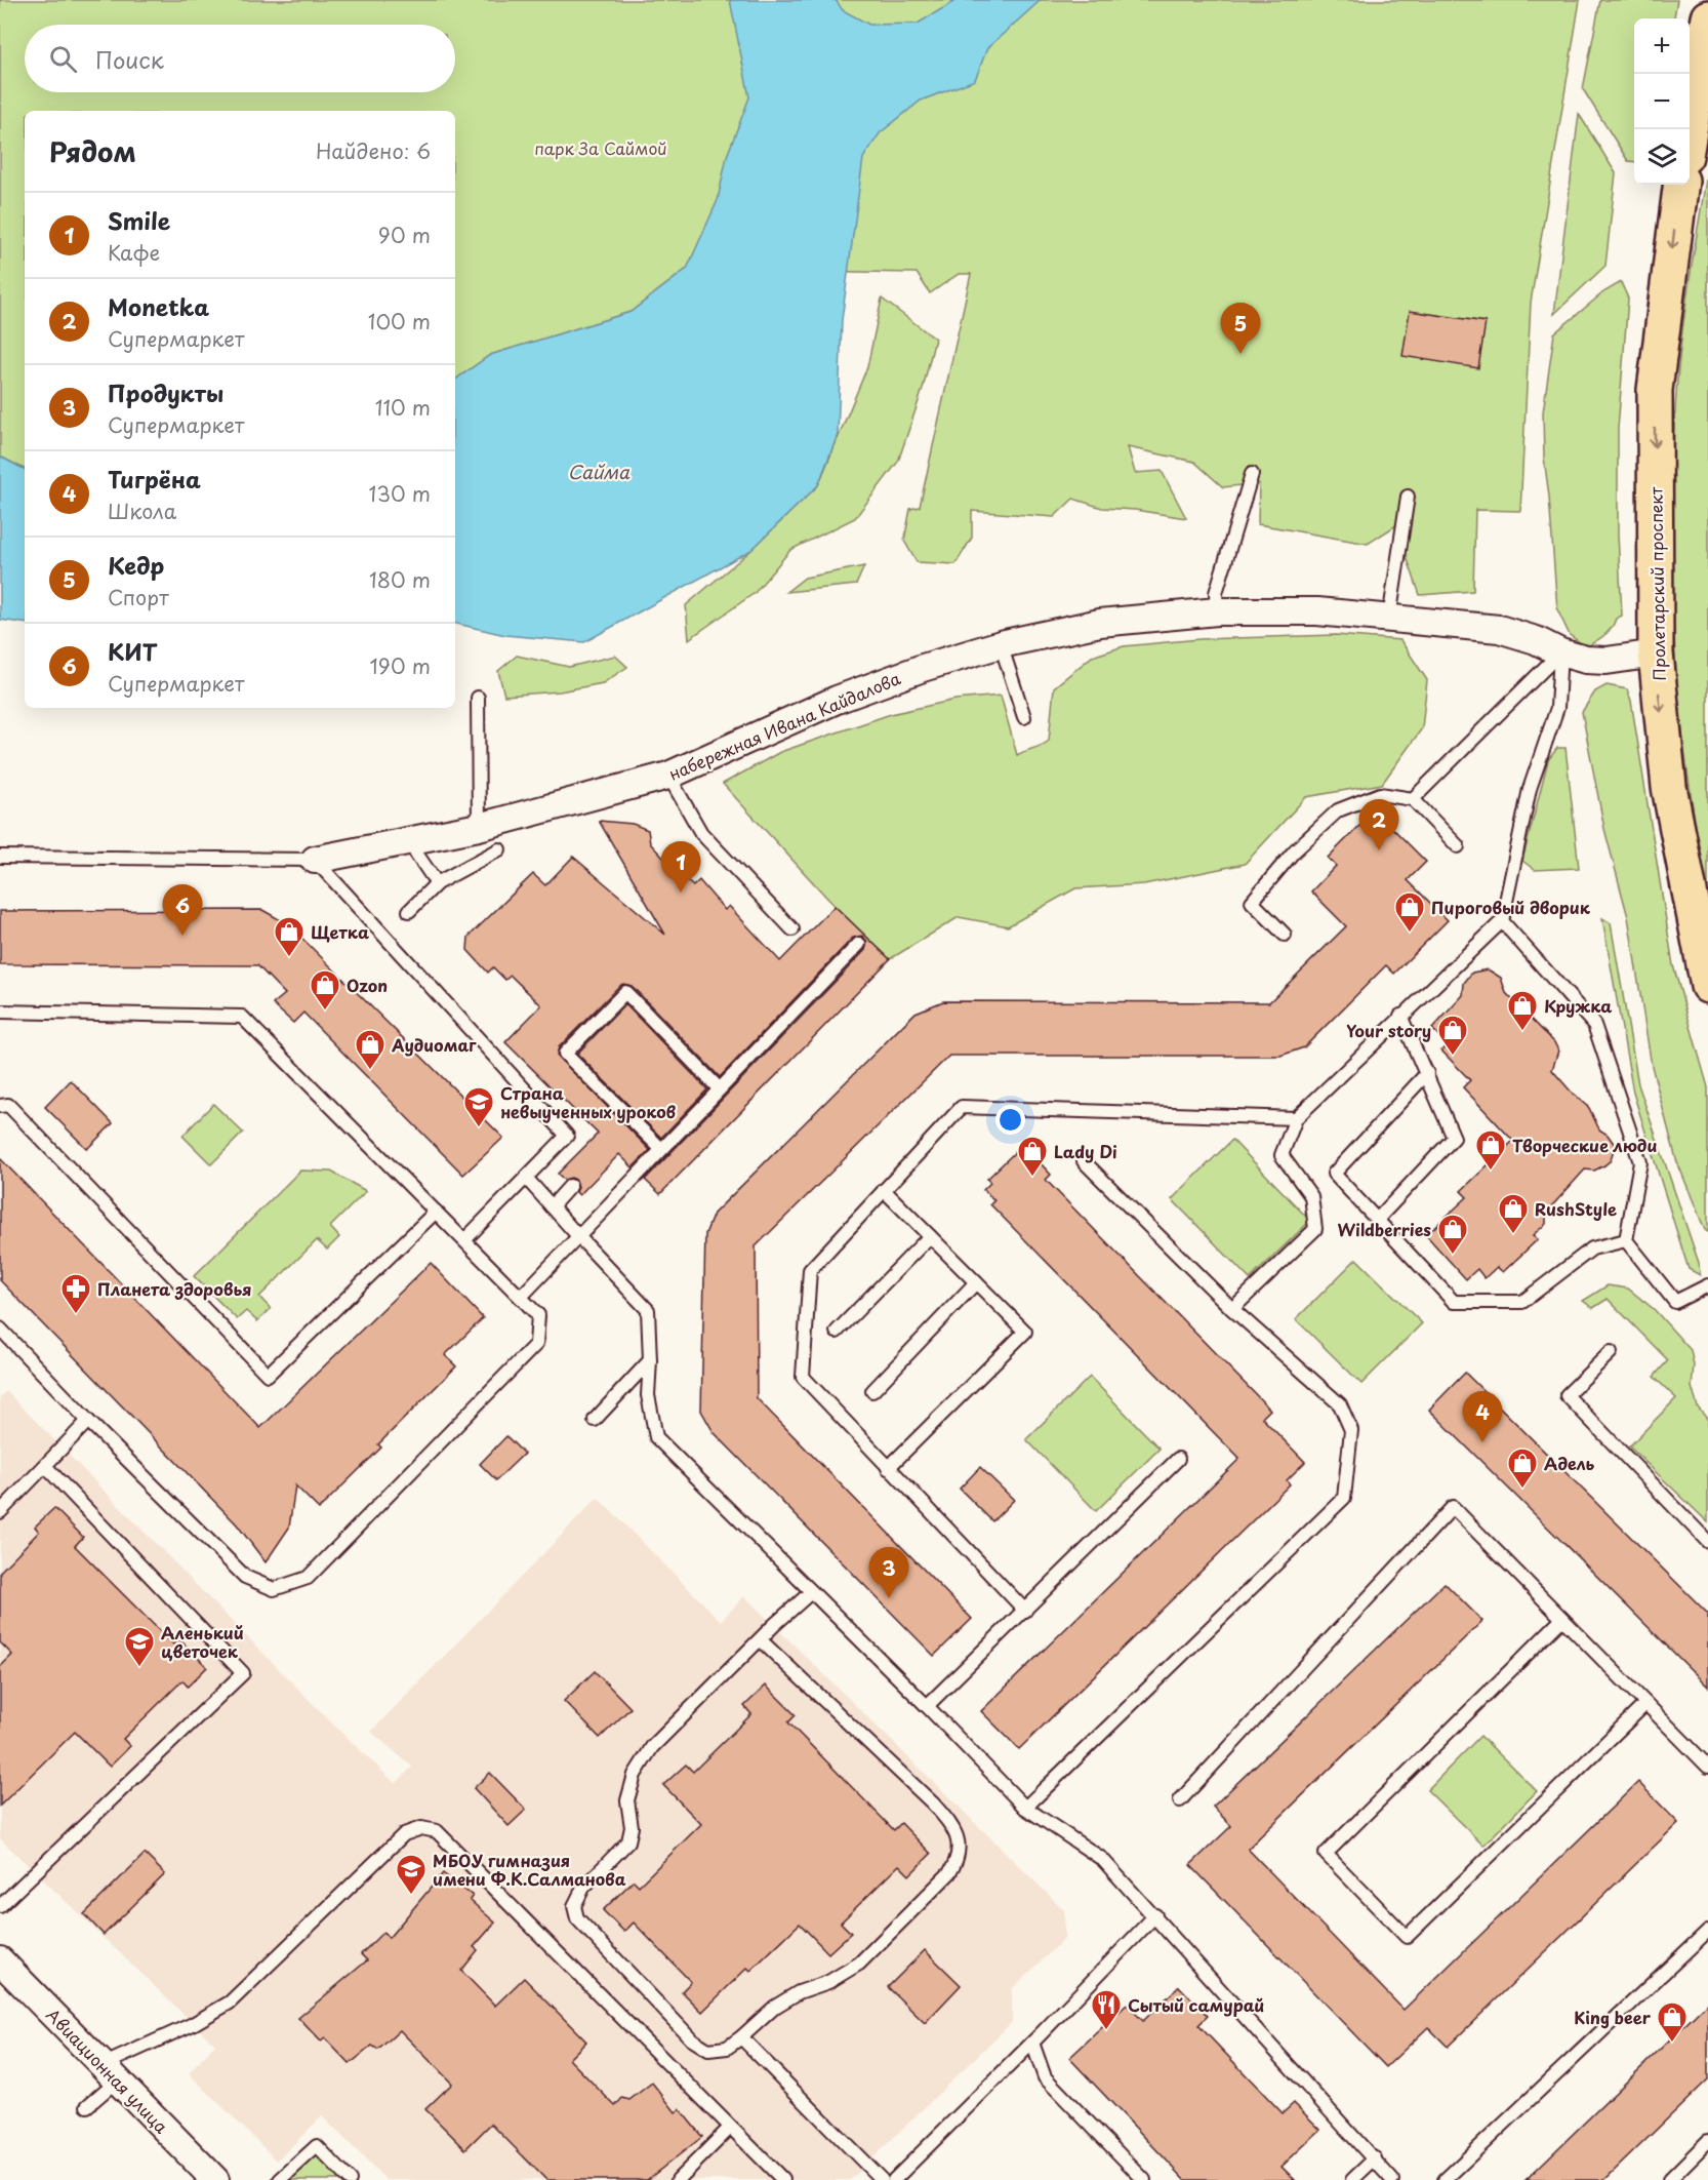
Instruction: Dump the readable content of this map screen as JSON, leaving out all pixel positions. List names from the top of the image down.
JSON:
{
  "streets": {
    "main road": ["Пролетарский проспект"],
    "street": ["набережная Ивана Кайдалова", "Авиационная улица"]
  },
  "crossings": [
    ["Пролетарский проспект", "набережная Ивана Кайдалова"]
  ],
  "one_way": ["Пролетарский проспект"],
  "water": ["Сайма"],
  "parks": ["парк За Саймой"],
  "places": {
    "shop": [
      "Пироговый дворик",
      "Щетка",
      "Ozon",
      "Кружка",
      "Your story",
      "Аудиомаг",
      "Творческие люди",
      "Lady Di",
      "RushStyle",
      "Wildberries",
      "Адель",
      "King beer"
    ],
    "school or university": ["Страна невыученных уроков", "Аленький цветочек", "МБОУ гимназия имени Ф.К.Салманова"],
    "pharmacy": ["Планета здоровья"],
    "restaurant": ["Сытый самурай"]
  },
  "page": {
    "map_buttons": ["+", "−"],
    "search": "Поиск",
    "heading": ["Рядом", "Найдено: 6"],
    "list": [
      {
        "mark": "1",
        "name": "Smile",
        "note": "Кафе",
        "value": "90 m"
      },
      {
        "mark": "2",
        "name": "Monetka",
        "note": "Супермаркет",
        "value": "100 m"
      },
      {
        "mark": "3",
        "name": "Продукты",
        "note": "Супермаркет",
        "value": "110 m"
      },
      {
        "mark": "4",
        "name": "Тигрёна",
        "note": "Школа",
        "value": "130 m"
      },
      {
        "mark": "5",
        "name": "Кедр",
        "note": "Спорт",
        "value": "180 m"
      },
      {
        "mark": "6",
        "name": "КИТ",
        "note": "Супермаркет",
        "value": "190 m"
      }
    ],
    "pins": [
      "5",
      "2",
      "1",
      "6",
      "4",
      "3"
    ]
  }
}
